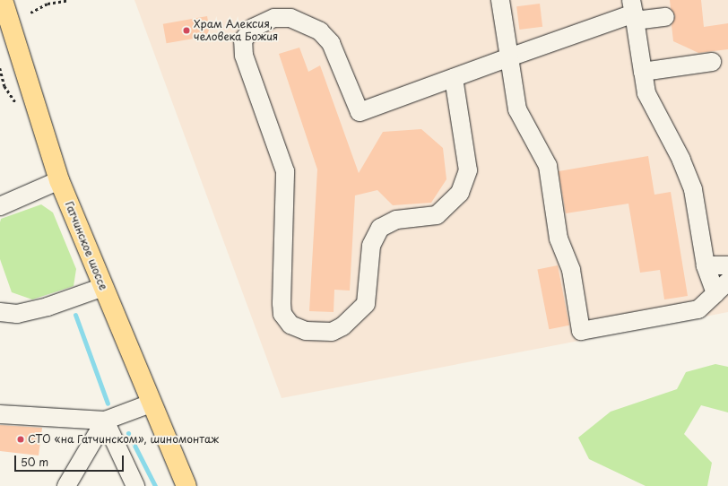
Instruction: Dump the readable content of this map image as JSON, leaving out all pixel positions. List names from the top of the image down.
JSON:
{
  "streets": {
    "main road": ["Гатчинское шоссе"]
  },
  "places": ["Храм Алексия, человека Божия", "СТО «на Гатчинском», шиномонтаж"],
  "scale_bar": "50 m"
}
